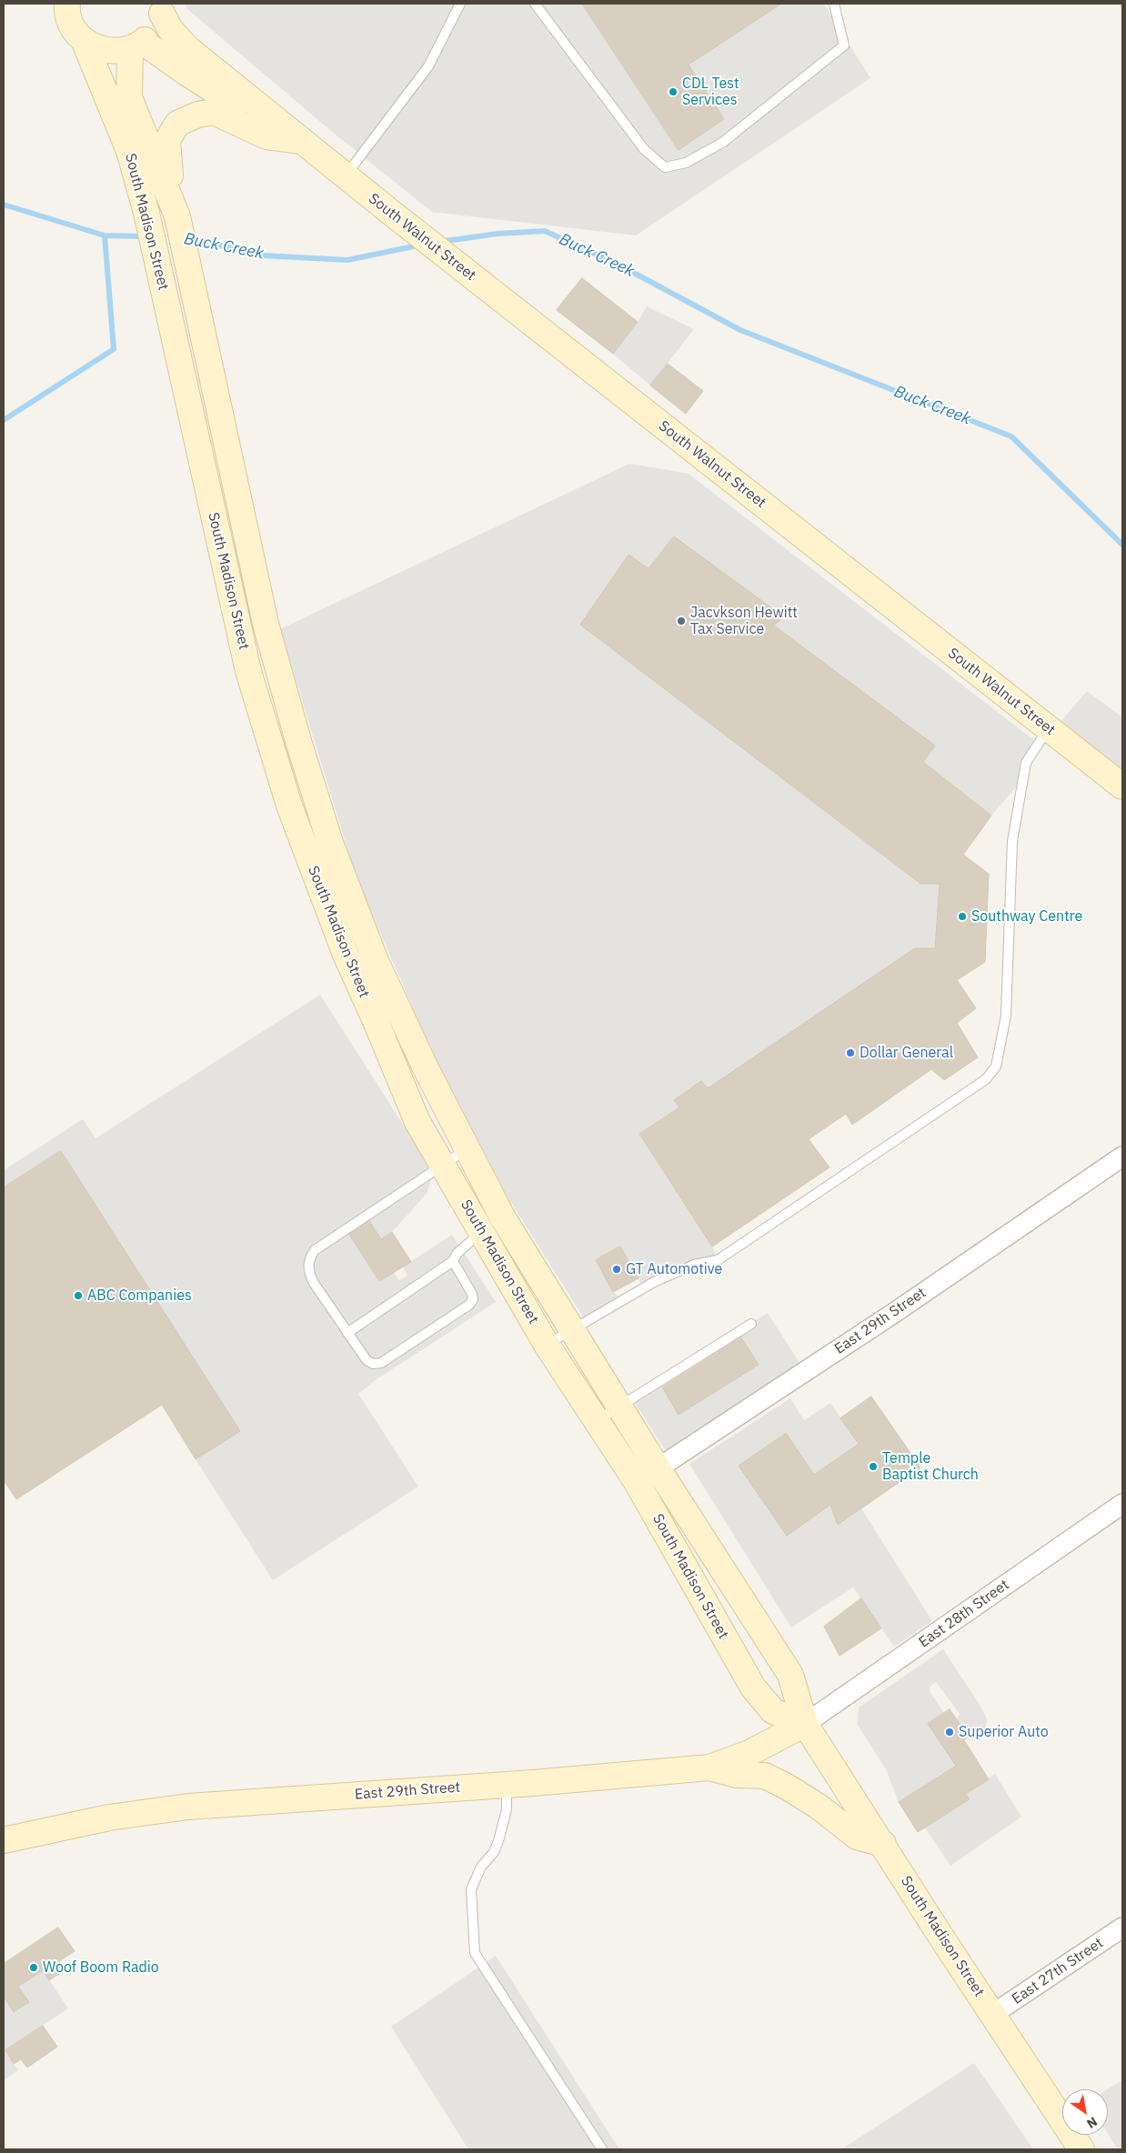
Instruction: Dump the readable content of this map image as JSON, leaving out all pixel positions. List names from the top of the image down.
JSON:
{
  "streets": {
    "main road": ["South Madison Street", "South Walnut Street", "East 29th Street"],
    "street": ["East 28th Street", "East 27th Street"]
  },
  "crossings": [
    ["South Madison Street", "South Walnut Street"],
    ["South Madison Street", "East 29th Street"],
    ["South Madison Street", "East 28th Street"],
    ["South Madison Street", "East 27th Street"],
    ["East 29th Street", "East 28th Street"]
  ],
  "water": ["Buck Creek"],
  "places": [
    "CDL Test Services",
    "Jacvkson Hewitt Tax Service",
    "Southway Centre",
    "Dollar General",
    "GT Automotive",
    "ABC Companies",
    "Temple Baptist Church",
    "Superior Auto",
    "Woof Boom Radio"
  ],
  "north": "bottom right"
}
